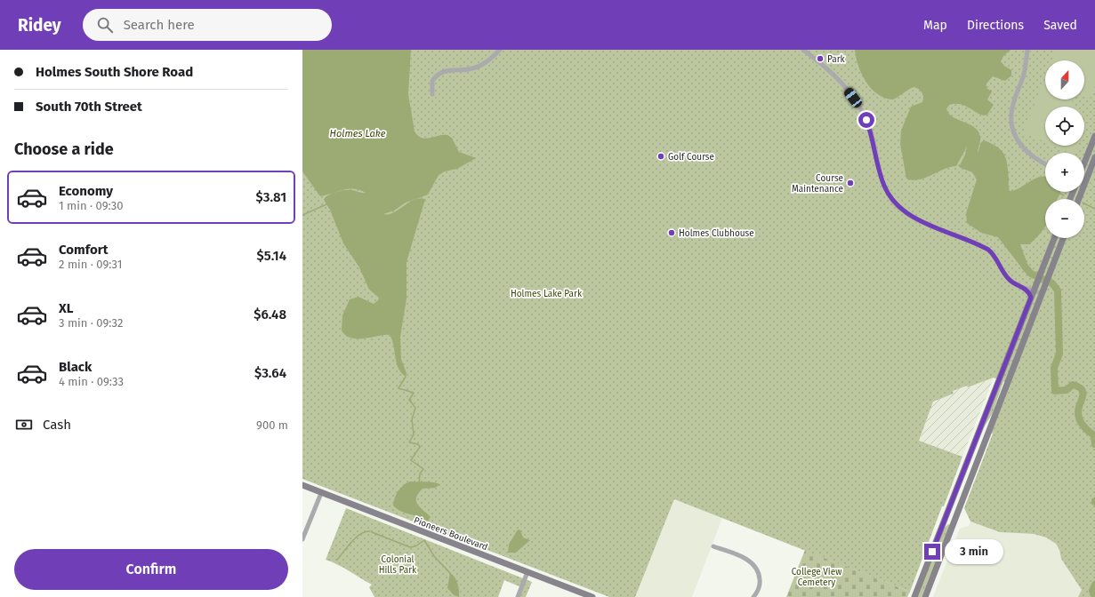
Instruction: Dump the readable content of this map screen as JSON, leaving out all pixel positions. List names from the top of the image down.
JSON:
{
  "streets": {
    "main road": ["Pioneers Boulevard"]
  },
  "water": ["Holmes Lake"],
  "parks": ["Holmes Lake Park", "Colonial Hills Park", "College View Cemetery"],
  "places": [
    "Park",
    "Golf Course",
    "Course Maintenance",
    "Holmes Clubhouse"
  ],
  "north": "top",
  "page": {
    "header": "Ridey",
    "search": "Search here",
    "nav": ["Map", "Directions", "Saved"],
    "banner": ["Holmes South Shore Road", "South 70th Street"],
    "map_buttons": ["+", "−"],
    "heading": "Choose a ride",
    "list": [
      {
        "name": "Economy",
        "note": "1 min · 09:30",
        "value": "$3.81"
      },
      {
        "name": "Comfort",
        "note": "2 min · 09:31",
        "value": "$5.14"
      },
      {
        "name": "XL",
        "note": "3 min · 09:32",
        "value": "$6.48"
      },
      {
        "name": "Black",
        "note": "4 min · 09:33",
        "value": "$3.64"
      }
    ],
    "pay": ["Cash", "900 m"],
    "bubble": "3 min",
    "buttons": "Confirm"
  }
}
